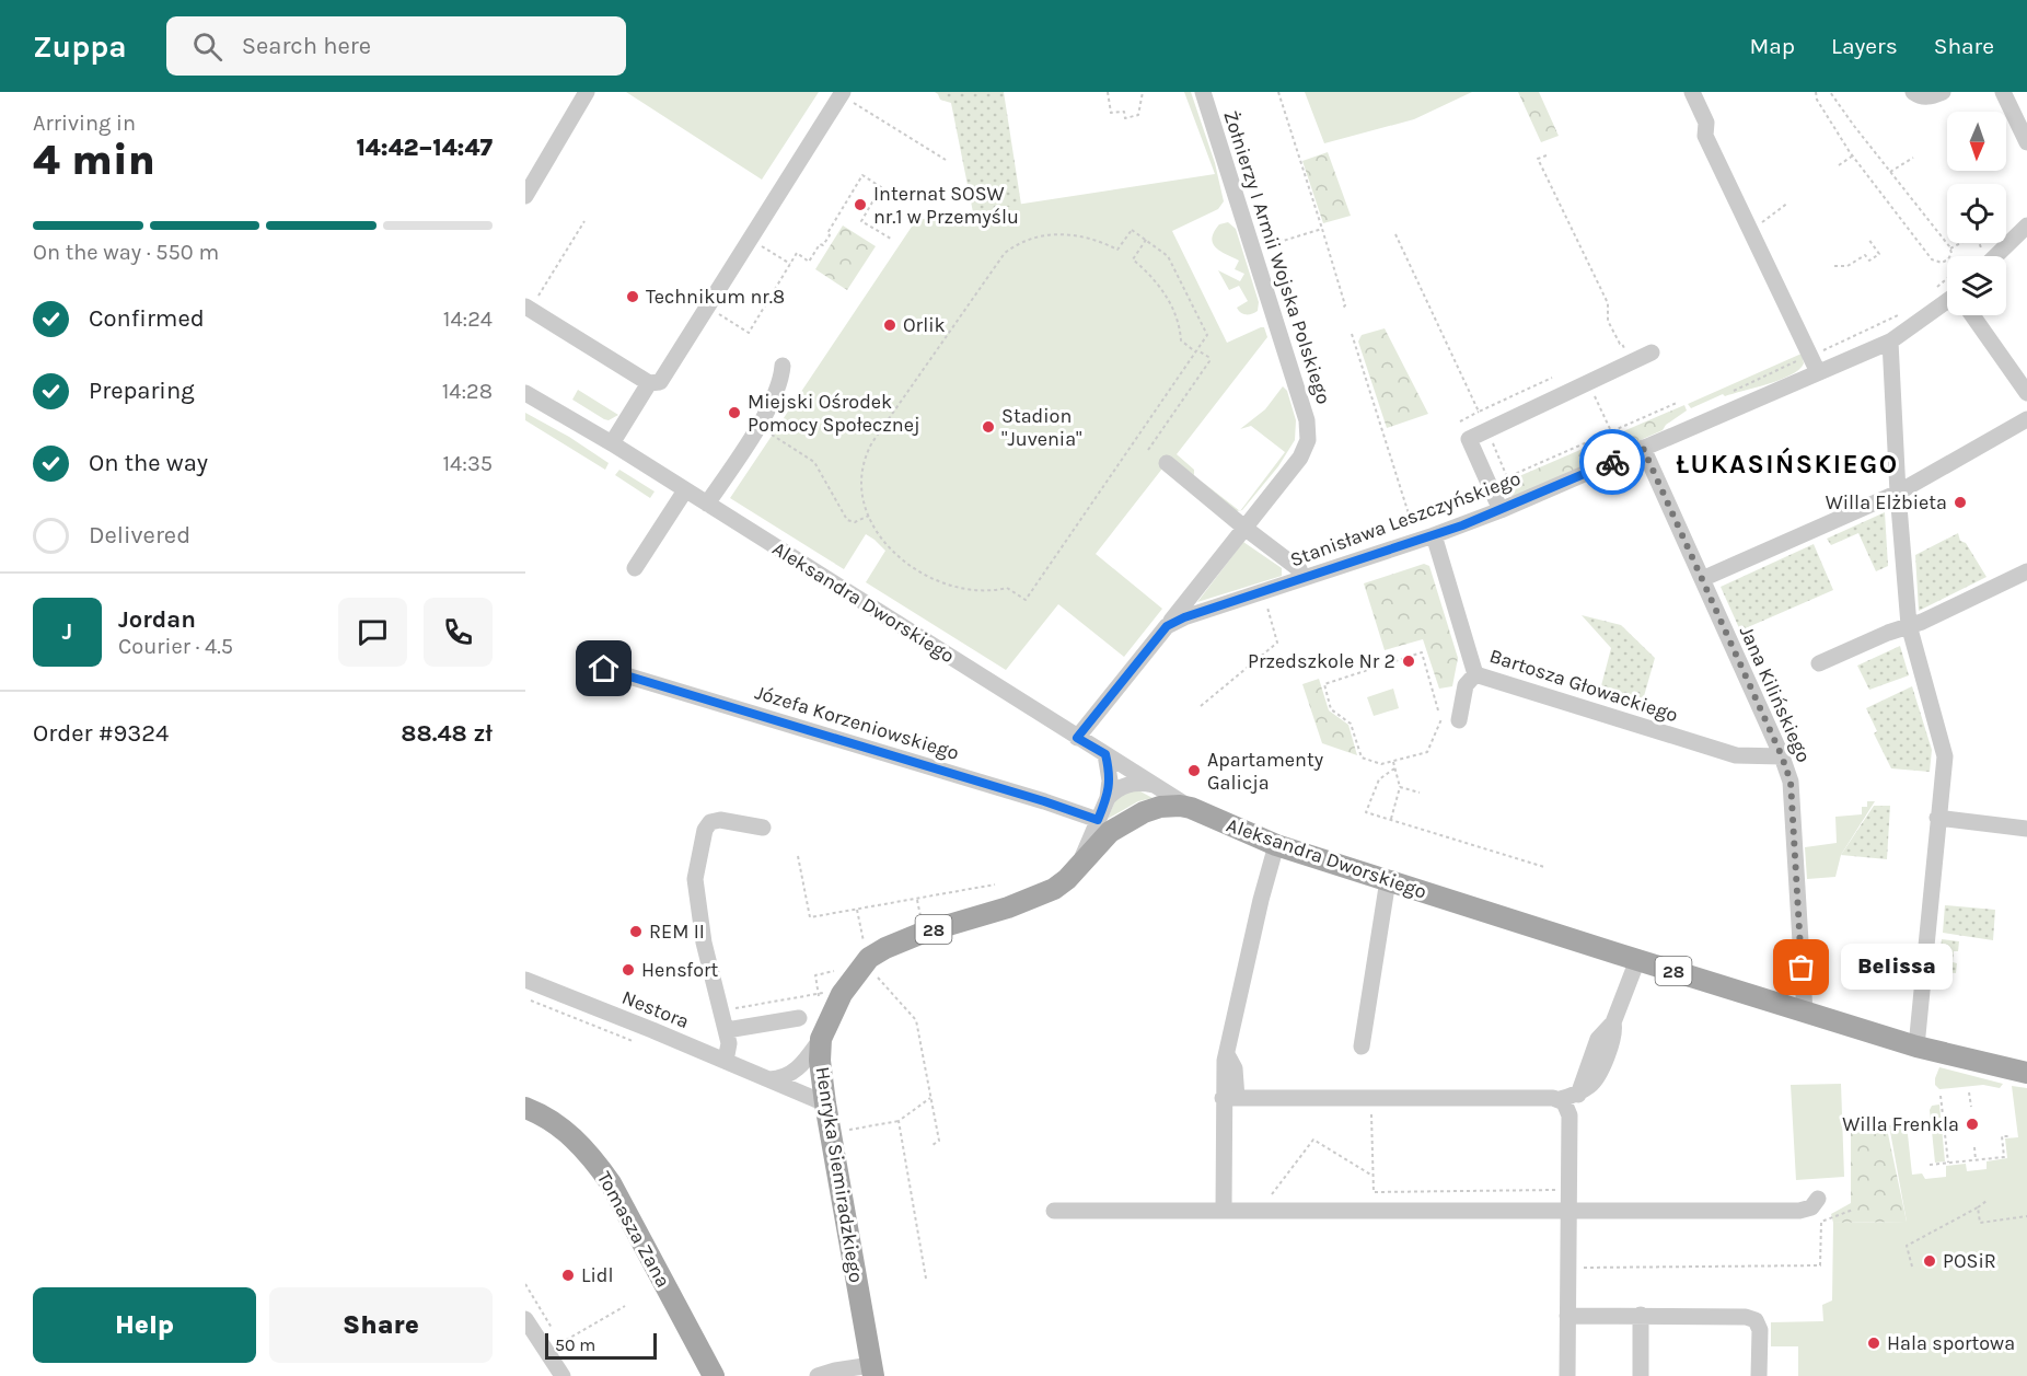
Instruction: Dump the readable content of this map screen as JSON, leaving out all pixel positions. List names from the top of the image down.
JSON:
{
  "streets": {
    "main road": [
      "Aleksandra Dworskiego",
      "28",
      "Henryka Siemiradzkiego",
      "Tomasza Zana"
    ],
    "street": [
      "Żołnierzy I Armii Wojska Polskiego",
      "Stanisława Leszczyńskiego",
      "Bartosza Głowackiego",
      "Jana Kilińskiego",
      "Józefa Korzeniowskiego",
      "Nestora"
    ]
  },
  "crossings": [
    ["Żołnierzy I Armii Wojska Polskiego", "Stanisława Leszczyńskiego"],
    ["Stanisława Leszczyńskiego", "Aleksandra Dworskiego"],
    ["Stanisława Leszczyńskiego", "Bartosza Głowackiego"],
    ["Stanisława Leszczyńskiego", "Jana Kilińskiego"],
    ["Aleksandra Dworskiego", "Jana Kilińskiego"],
    ["Aleksandra Dworskiego", "Henryka Siemiradzkiego"],
    ["Bartosza Głowackiego", "Jana Kilińskiego"],
    ["Nestora", "Henryka Siemiradzkiego"]
  ],
  "districts": ["ŁUKASIŃSKIEGO"],
  "places": [
    "Internat SOSW nr.1 w Przemyślu",
    "Technikum nr.8",
    "Orlik",
    "Miejski Ośrodek Pomocy Społecznej",
    "Stadion \"Juvenia\"",
    "Willa Elżbieta",
    "Przedszkole Nr 2",
    "Apartamenty Galicja",
    "REM II",
    "Belissa",
    "Hensfort",
    "Willa Frenkla",
    "POSiR",
    "Lidl",
    "Hala sportowa"
  ],
  "scale_bar": "50 m",
  "north": "bottom",
  "page": {
    "header": "Zuppa",
    "search": "Search here",
    "nav": ["Map", "Layers", "Share"],
    "heading": ["4 min", "Arriving in", "14:42–14:47"],
    "panel": [
      "Jordan",
      "Courier · 4.5",
      "Order #9324",
      "88.48 zł"
    ],
    "bar": "On the way · 550 m",
    "list": [
      ["Confirmed", "14:24"],
      ["Preparing", "14:28"],
      ["On the way", "14:35"],
      "Delivered"
    ],
    "round": "J",
    "bubble": "Belissa",
    "buttons": ["Help", "Share"],
    "scale": "50 m"
  }
}
